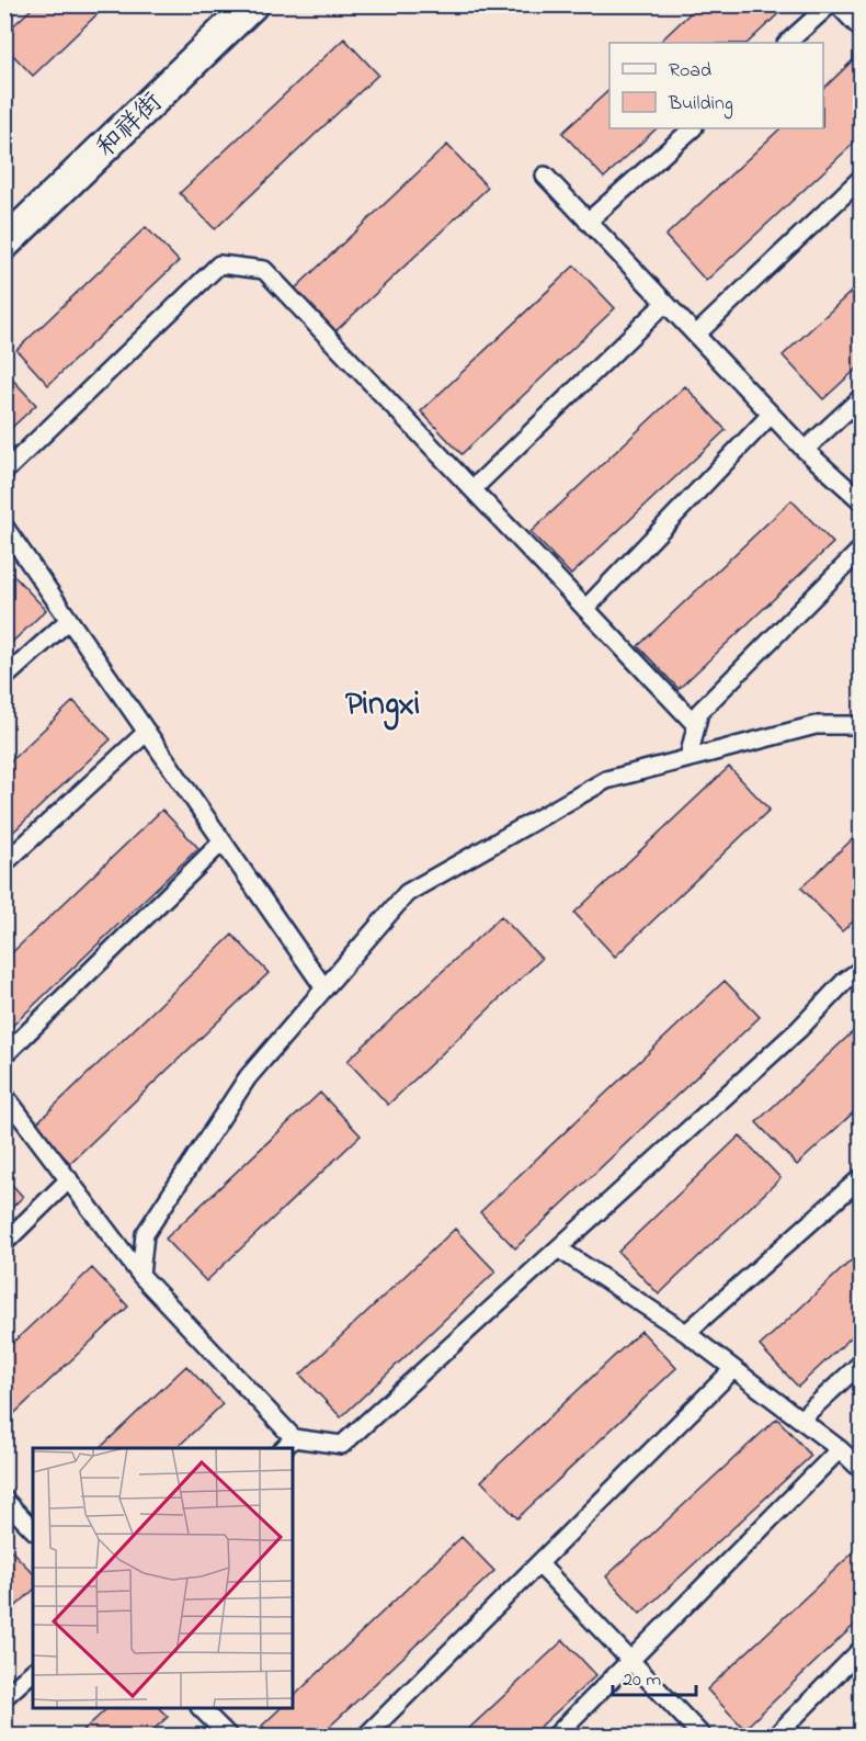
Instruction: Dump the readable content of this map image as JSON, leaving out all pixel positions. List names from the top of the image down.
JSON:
{
  "streets": {
    "street": ["和祥街"]
  },
  "districts": ["Pingxi"],
  "legend": ["Road", "Building"],
  "scale_bar": "20 m"
}
